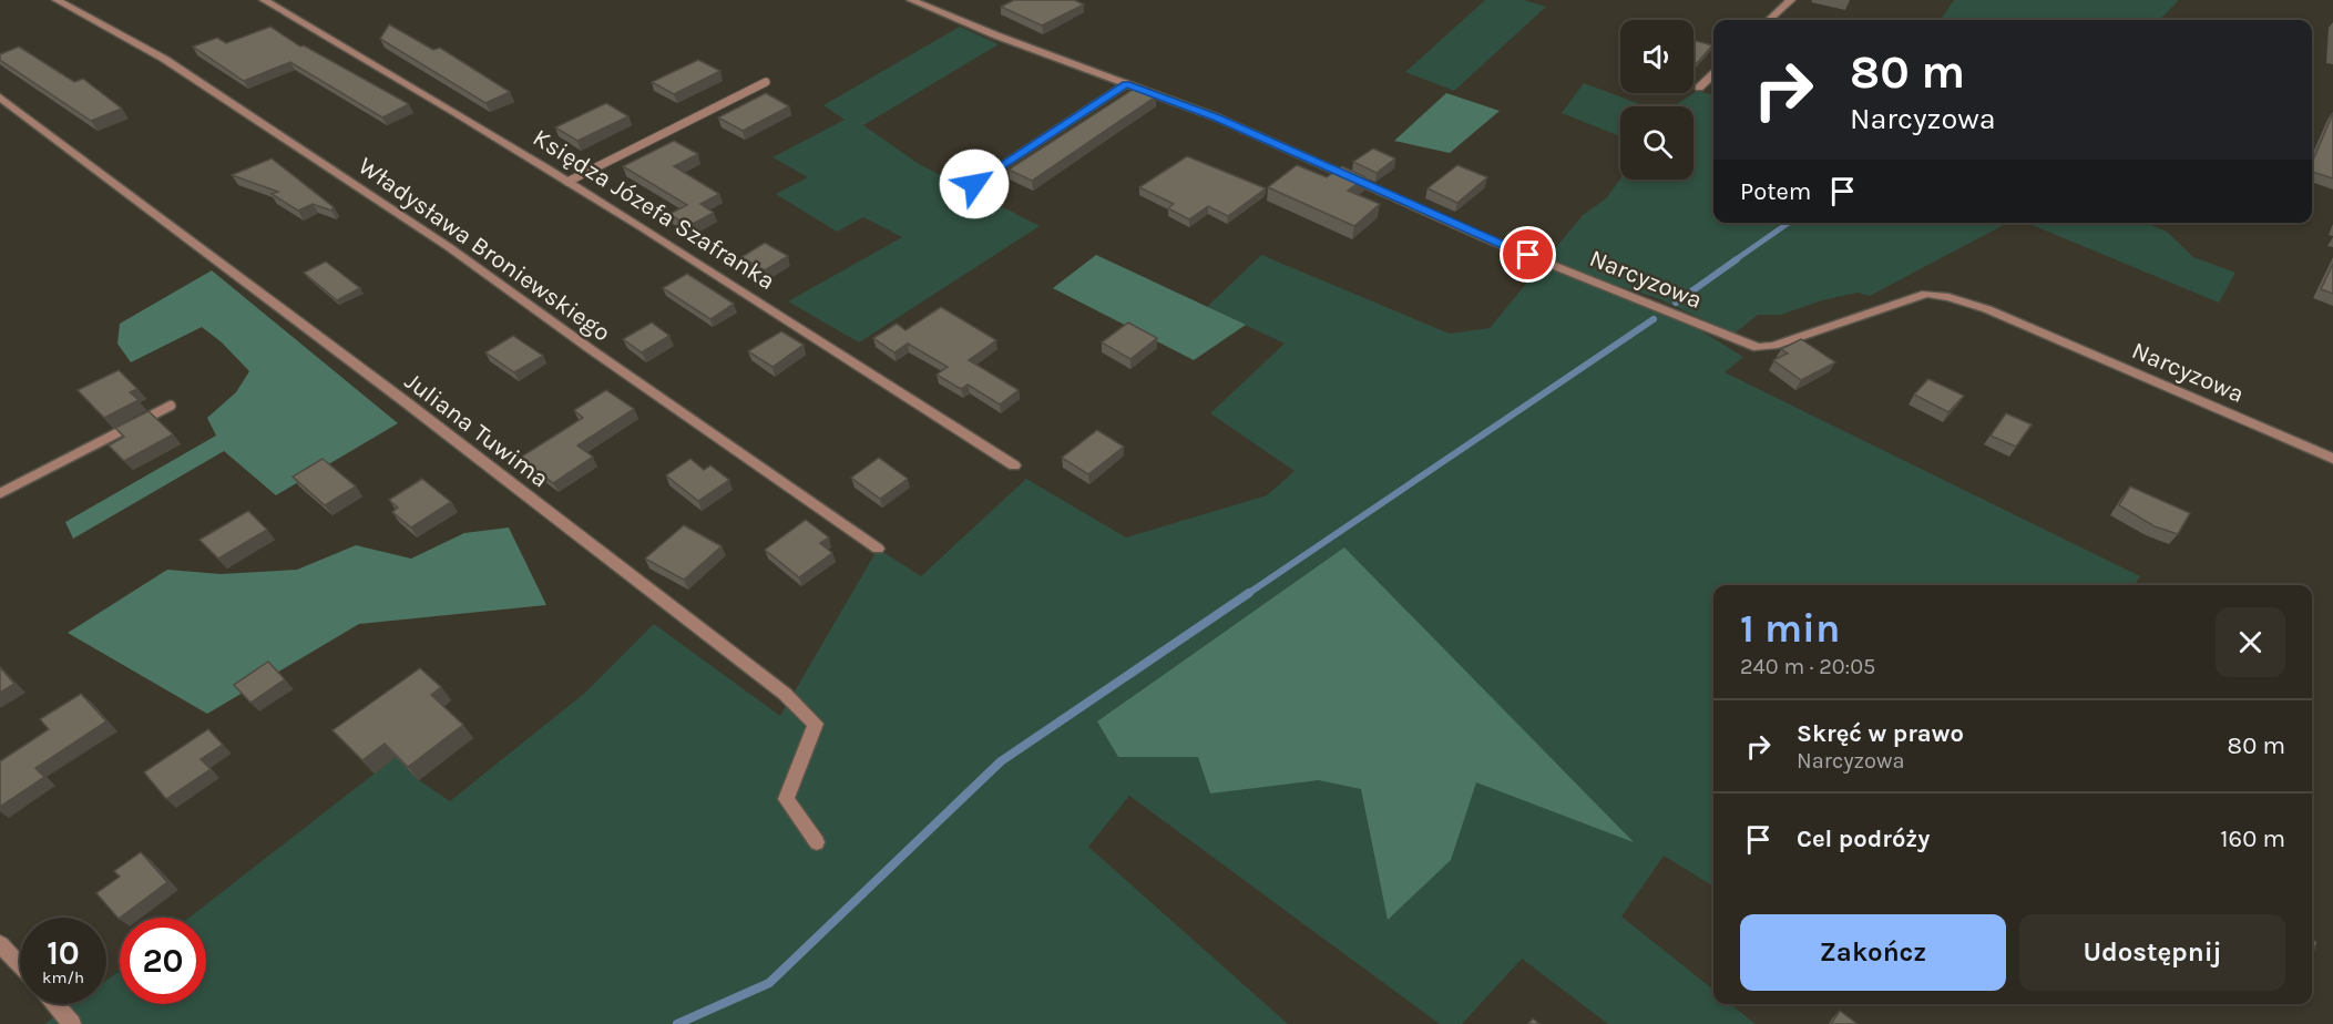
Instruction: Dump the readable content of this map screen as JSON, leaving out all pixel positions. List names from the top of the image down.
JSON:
{
  "streets": {
    "street": [
      "Księdza Józefa Szafranka",
      "Władysława Broniewskiego",
      "Narcyzowa",
      "Juliana Tuwima"
    ]
  },
  "page": {
    "turn": ["80 m", "Narcyzowa"],
    "then": "Potem",
    "heading": ["1 min", "240 m · 20:05"],
    "list": [
      {
        "name": "Skręć w prawo",
        "note": "Narcyzowa",
        "value": "80 m"
      },
      {
        "name": "Cel podróży",
        "value": "160 m"
      }
    ],
    "buttons": ["Zakończ", "Udostępnij"],
    "speed": "10 km/h",
    "limit": "20"
  }
}
